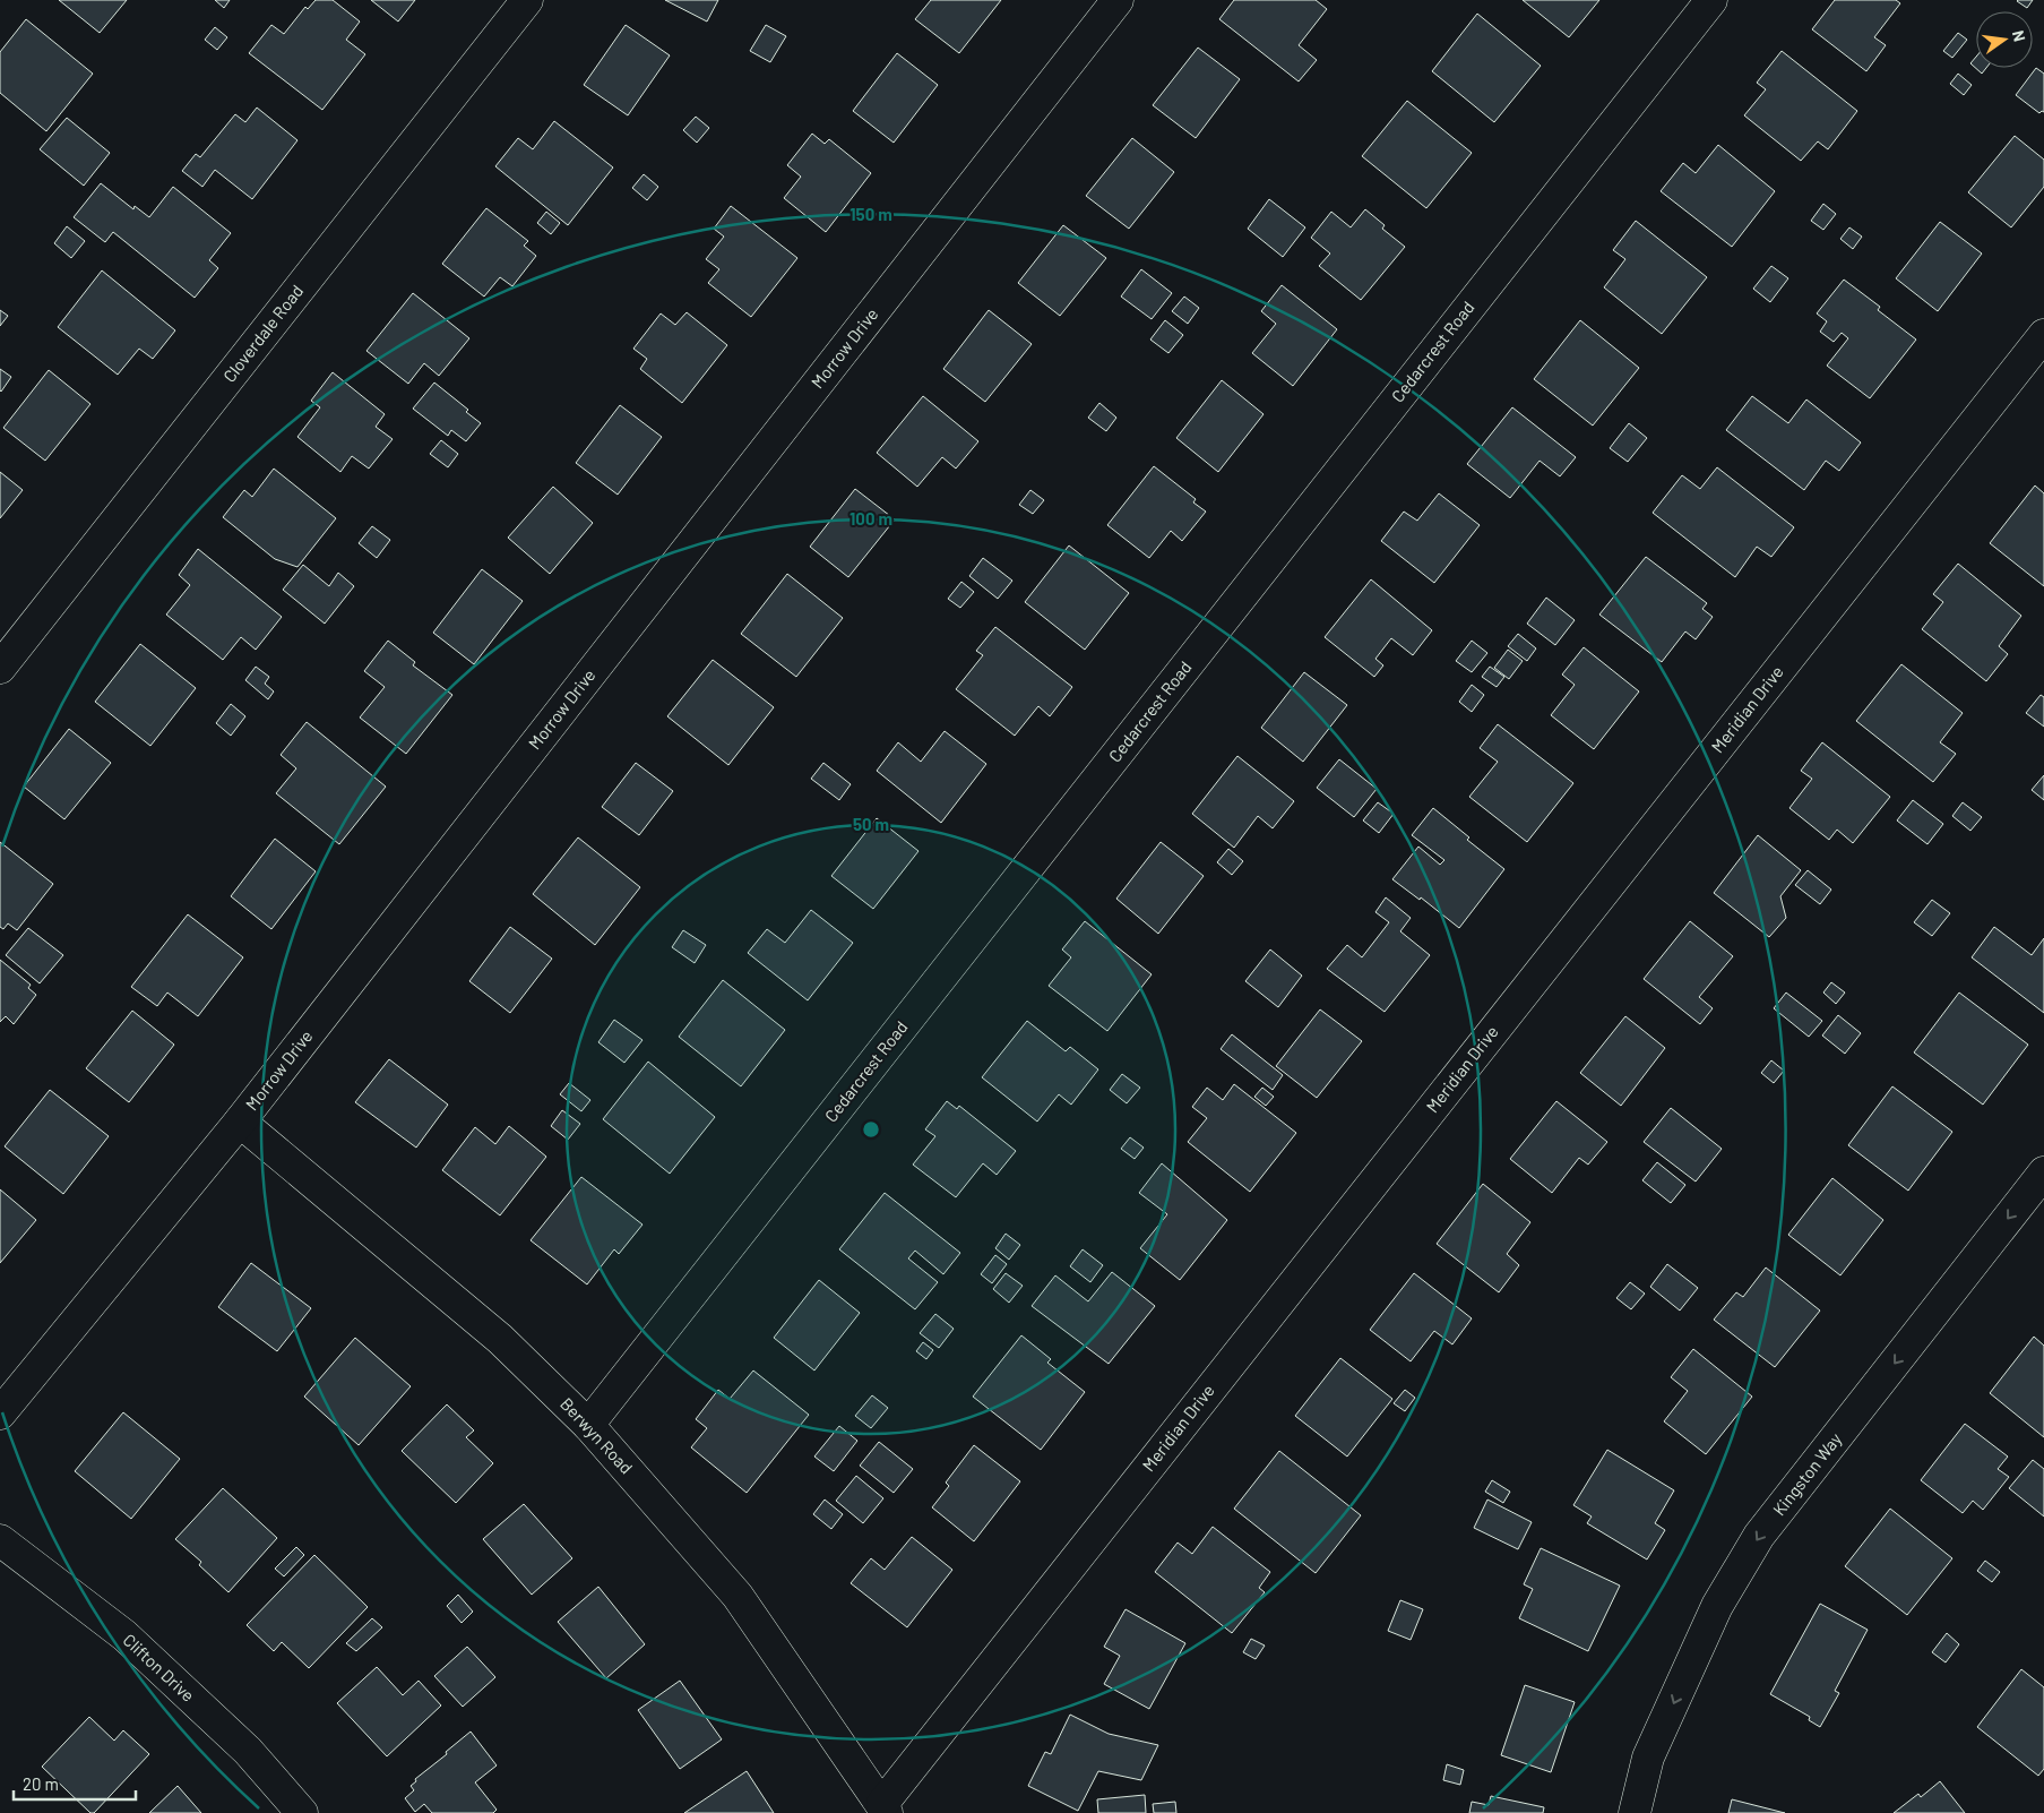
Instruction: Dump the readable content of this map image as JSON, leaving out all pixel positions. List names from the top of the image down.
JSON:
{
  "streets": {
    "street": [
      "Cloverdale Road",
      "Morrow Drive",
      "Cedarcrest Road",
      "Meridian Drive",
      "Berwyn Road",
      "Kingston Way",
      "Clifton Drive"
    ]
  },
  "crossings": [
    ["Morrow Drive", "Berwyn Road"],
    ["Cedarcrest Road", "Berwyn Road"],
    ["Meridian Drive", "Berwyn Road"]
  ],
  "one_way": ["Kingston Way"],
  "scale_bar": "20 m",
  "north": "right",
  "rings": ["150 m", "100 m", "50 m"]
}
